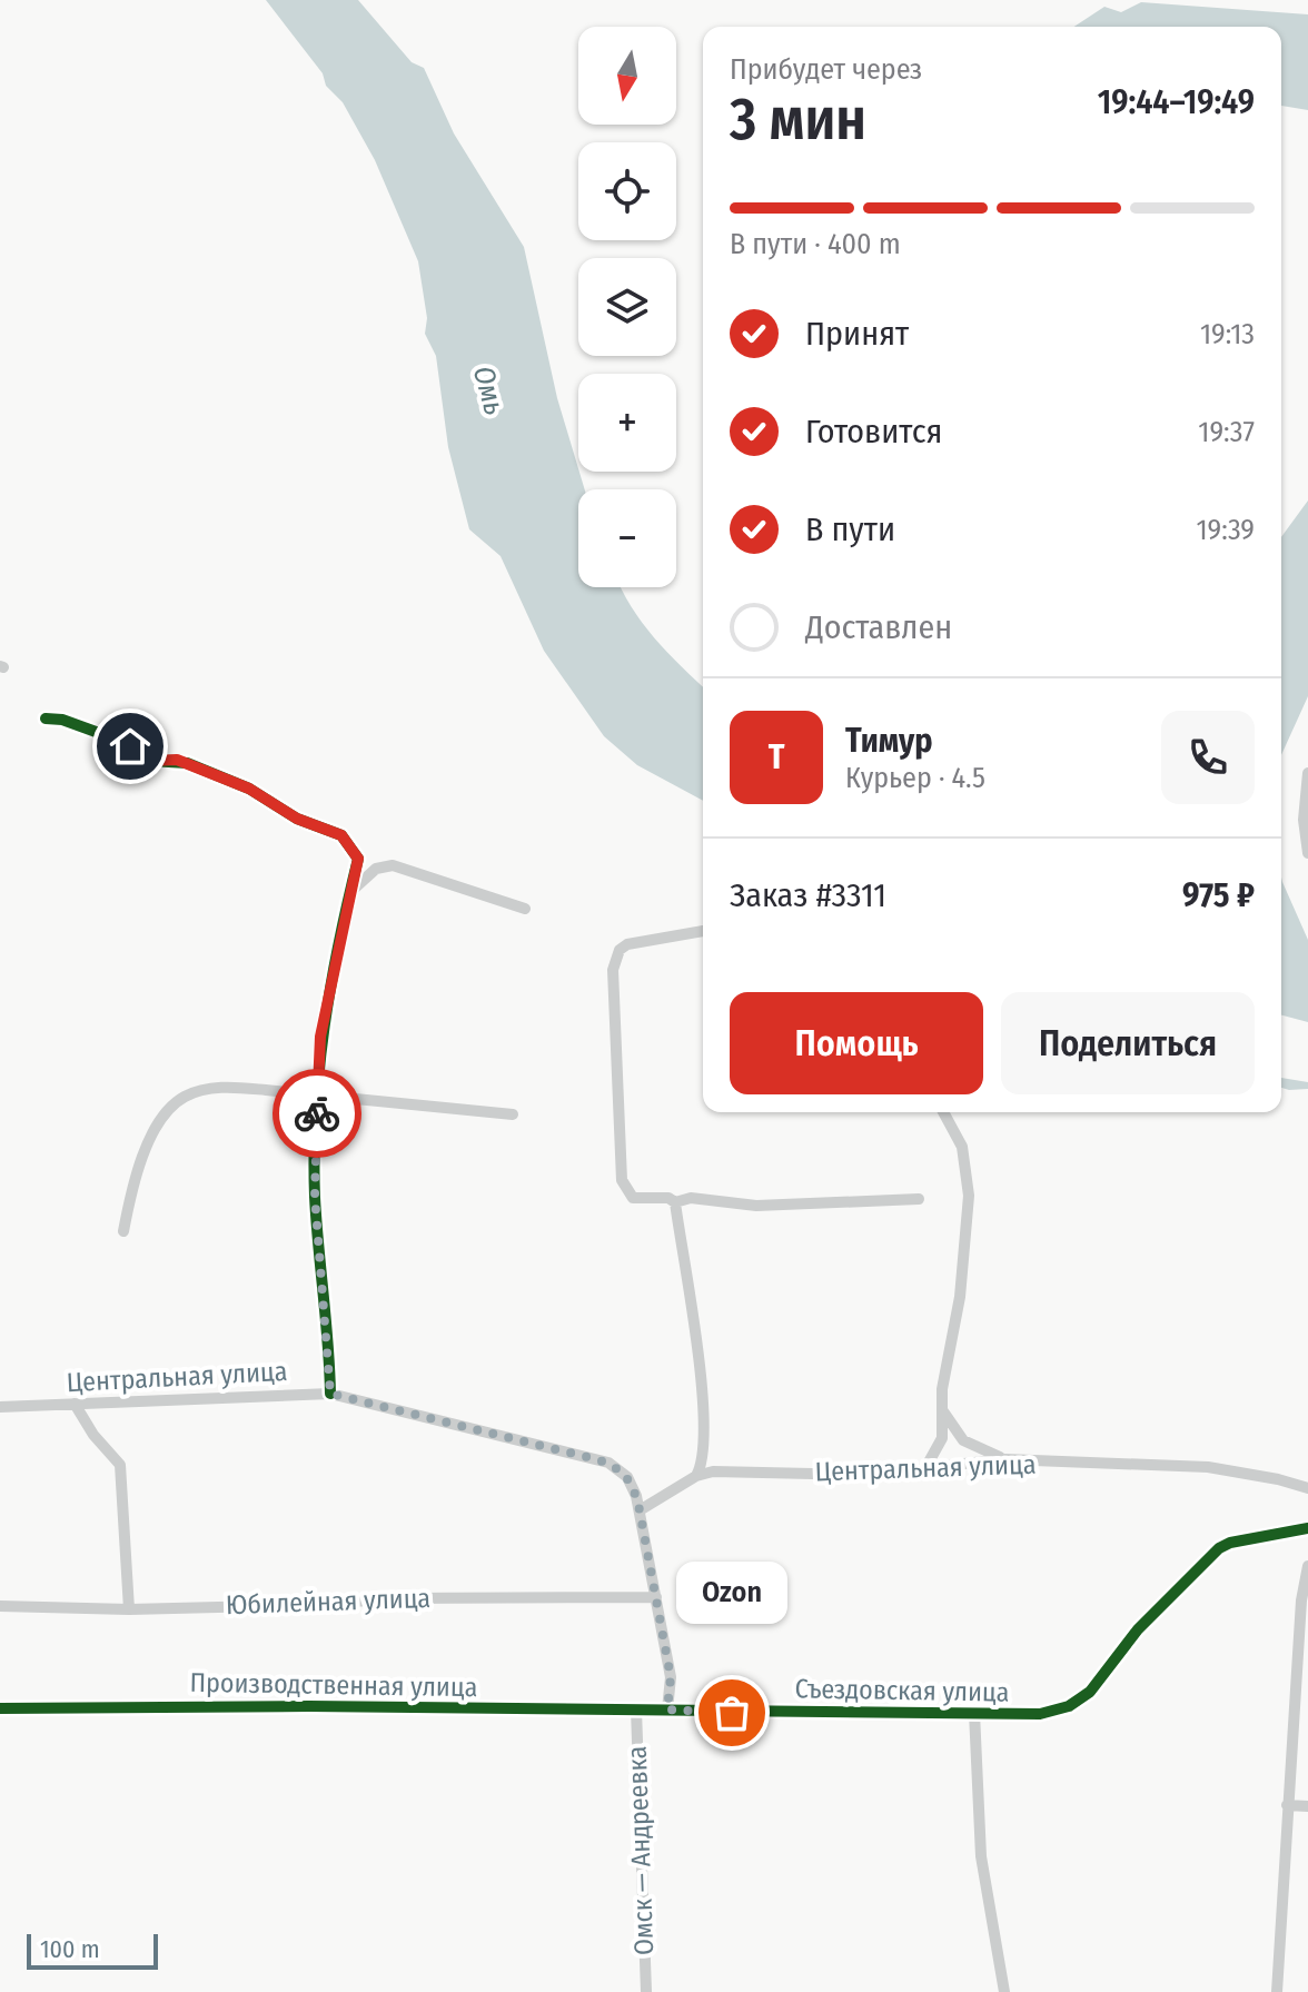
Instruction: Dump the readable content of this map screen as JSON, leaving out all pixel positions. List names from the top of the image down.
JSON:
{
  "streets": {
    "street": [
      "Центральная улица",
      "Юбилейная улица",
      "Производственная улица",
      "Съездовская улица",
      "Омск — Андреевка"
    ]
  },
  "crossings": [
    ["Производственная улица", "Съездовская улица"],
    ["Производственная улица", "Омск — Андреевка"]
  ],
  "water": ["Омь"],
  "places": ["Ozon"],
  "scale_bar": "100 m",
  "north": "bottom",
  "page": {
    "map_buttons": ["+", "−"],
    "heading": ["3 мин", "Прибудет через", "19:44–19:49"],
    "panel": [
      "Тимур",
      "Курьер · 4.5",
      "Заказ #3311",
      "975 ₽"
    ],
    "bar": "В пути · 400 m",
    "list": [
      ["Принят", "19:13"],
      ["Готовится", "19:37"],
      ["В пути", "19:39"],
      "Доставлен"
    ],
    "round": "Т",
    "buttons": ["Помощь", "Поделиться"],
    "bubble": "Ozon",
    "scale": "100 m"
  }
}
